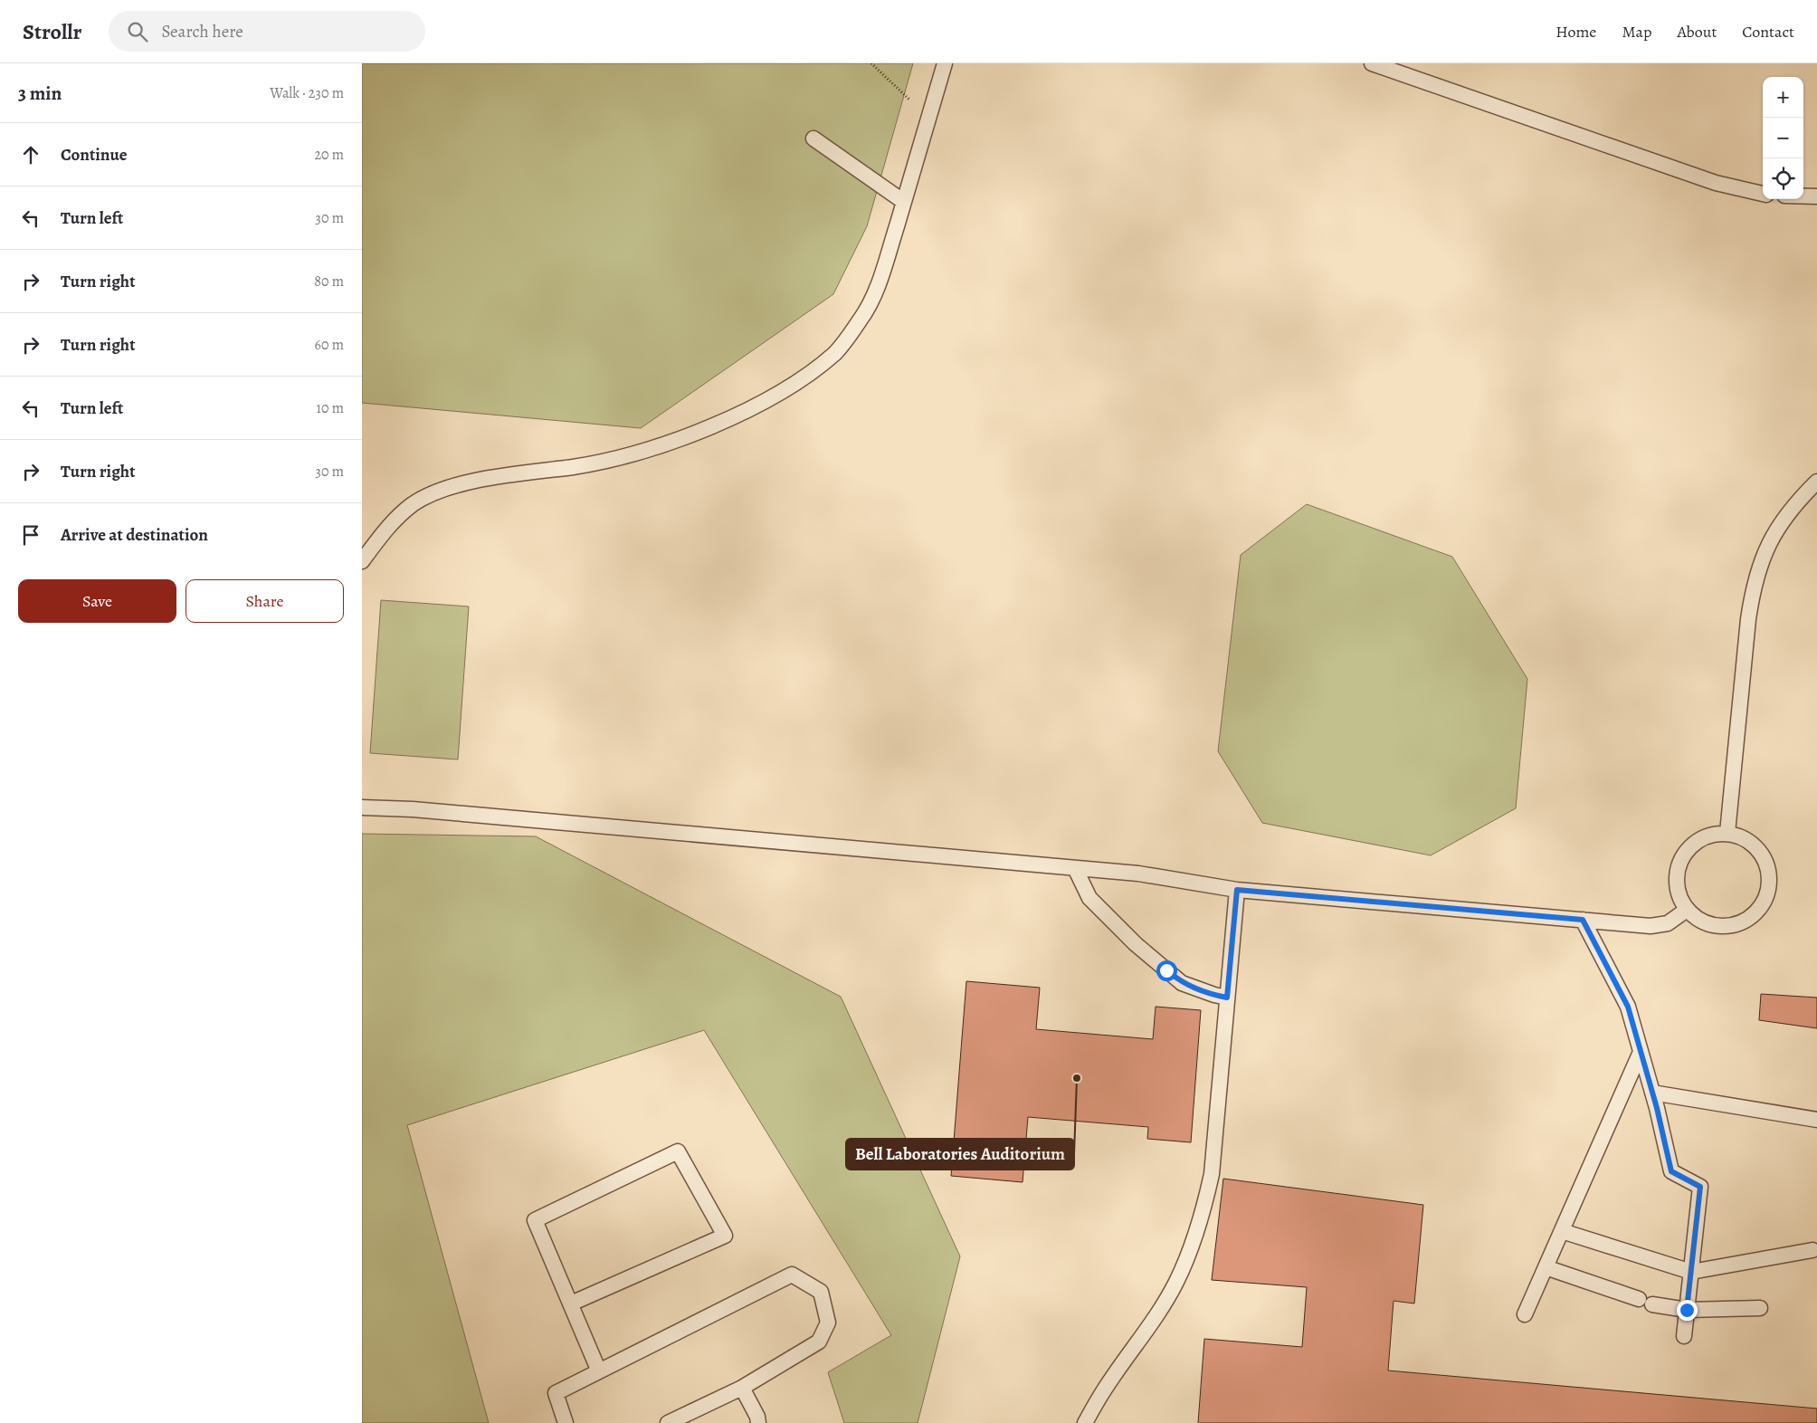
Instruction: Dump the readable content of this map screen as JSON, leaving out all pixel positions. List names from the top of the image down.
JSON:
{
  "places": ["Bell Laboratories Auditorium"],
  "page": {
    "header": "Strollr",
    "search": "Search here",
    "nav": [
      "Home",
      "Map",
      "About",
      "Contact"
    ],
    "heading": ["3 min", "Walk · 230 m"],
    "map_buttons": ["+", "−"],
    "list": [
      ["Continue", "20 m"],
      ["Turn left", "30 m"],
      ["Turn right", "80 m"],
      ["Turn right", "60 m"],
      ["Turn left", "10 m"],
      ["Turn right", "30 m"],
      "Arrive at destination"
    ],
    "buttons": ["Save", "Share"]
  }
}
